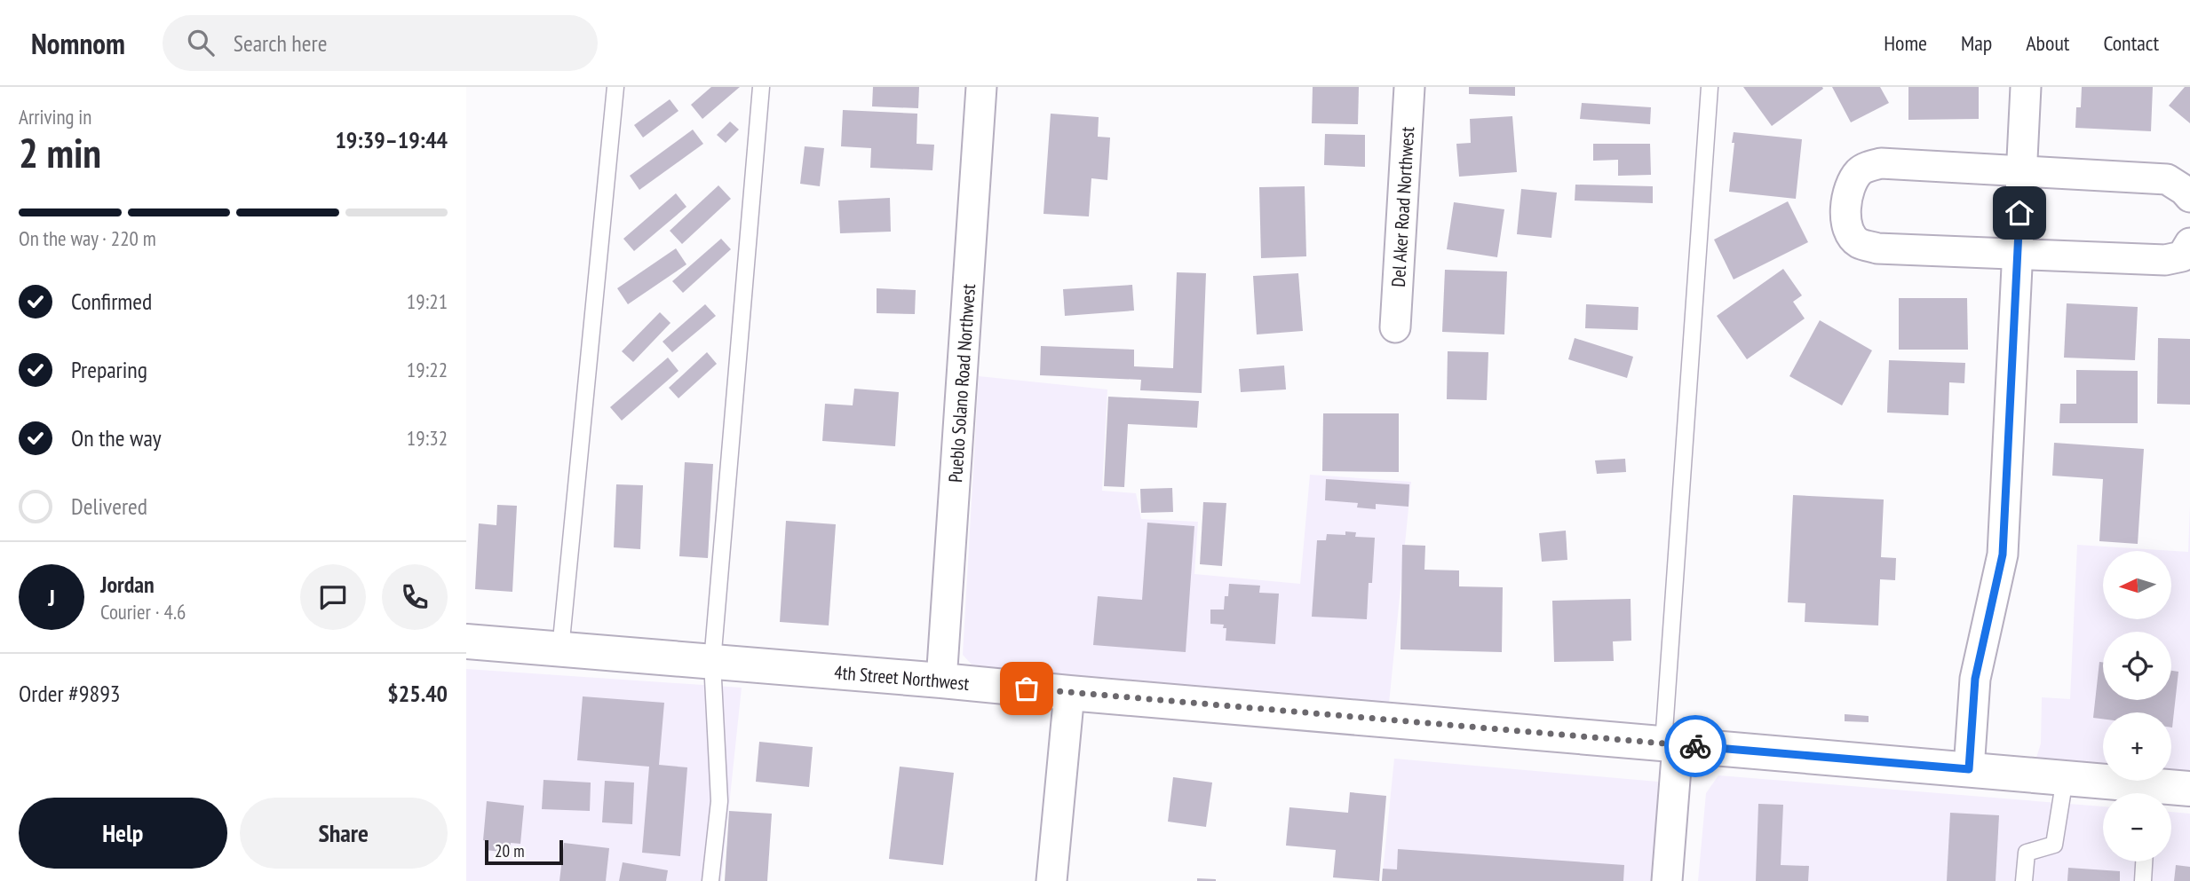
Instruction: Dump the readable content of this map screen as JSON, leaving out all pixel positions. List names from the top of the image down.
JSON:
{
  "streets": {
    "main road": ["4th Street Northwest"],
    "street": ["Del Aker Road Northwest", "Pueblo Solano Road Northwest"]
  },
  "crossings": [
    ["Pueblo Solano Road Northwest", "4th Street Northwest"]
  ],
  "scale_bar": "20 m",
  "north": "left",
  "page": {
    "header": "Nomnom",
    "search": "Search here",
    "nav": [
      "Home",
      "Map",
      "About",
      "Contact"
    ],
    "heading": ["2 min", "Arriving in", "19:39–19:44"],
    "panel": [
      "Jordan",
      "Courier · 4.6",
      "Order #9893",
      "$25.40"
    ],
    "bar": "On the way · 220 m",
    "list": [
      ["Confirmed", "19:21"],
      ["Preparing", "19:22"],
      ["On the way", "19:32"],
      "Delivered"
    ],
    "map_buttons": ["+", "−"],
    "round": "J",
    "buttons": ["Help", "Share"],
    "scale": "20 m"
  }
}
